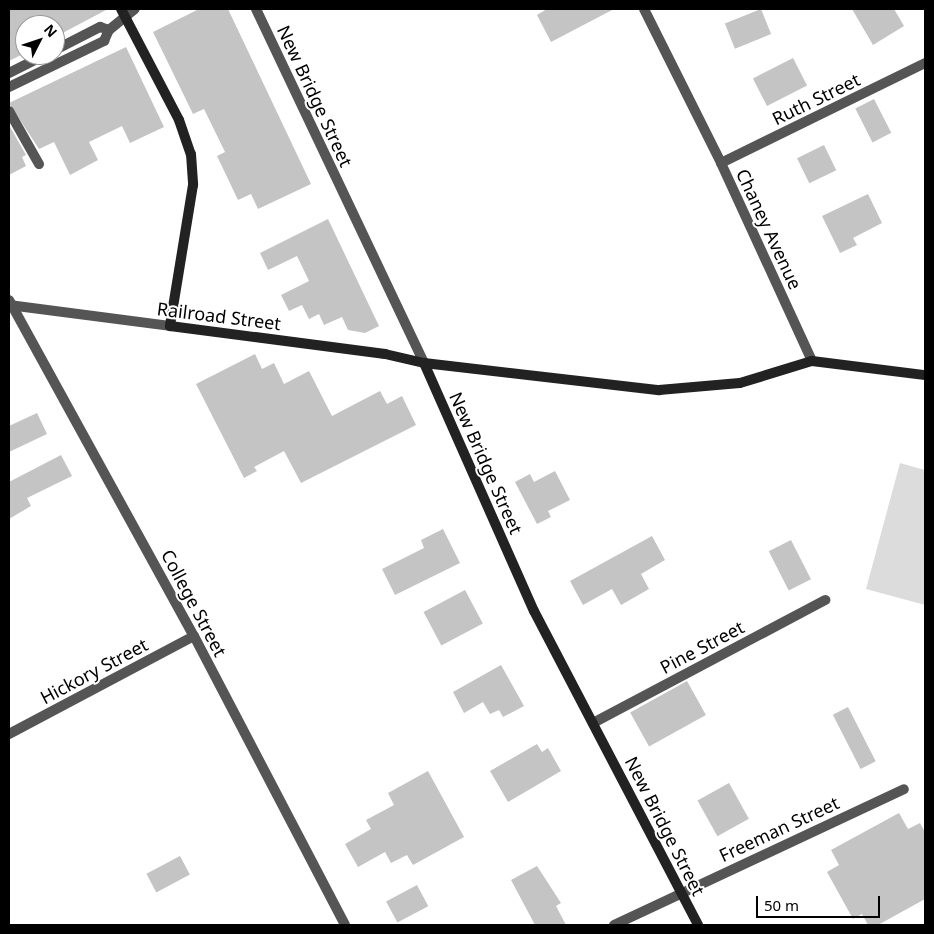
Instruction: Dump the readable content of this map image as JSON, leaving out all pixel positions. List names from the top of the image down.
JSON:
{
  "streets": {
    "main road": ["New Bridge Street", "Railroad Street"],
    "street": [
      "Ruth Street",
      "Chaney Avenue",
      "College Street",
      "Pine Street",
      "Hickory Street",
      "Freeman Street"
    ]
  },
  "crossings": [
    ["New Bridge Street", "Railroad Street"],
    ["New Bridge Street", "Pine Street"],
    ["New Bridge Street", "Freeman Street"],
    ["Ruth Street", "Chaney Avenue"],
    ["Chaney Avenue", "Railroad Street"],
    ["Railroad Street", "College Street"],
    ["College Street", "Hickory Street"]
  ],
  "scale_bar": "50 m",
  "north": "top right"
}
